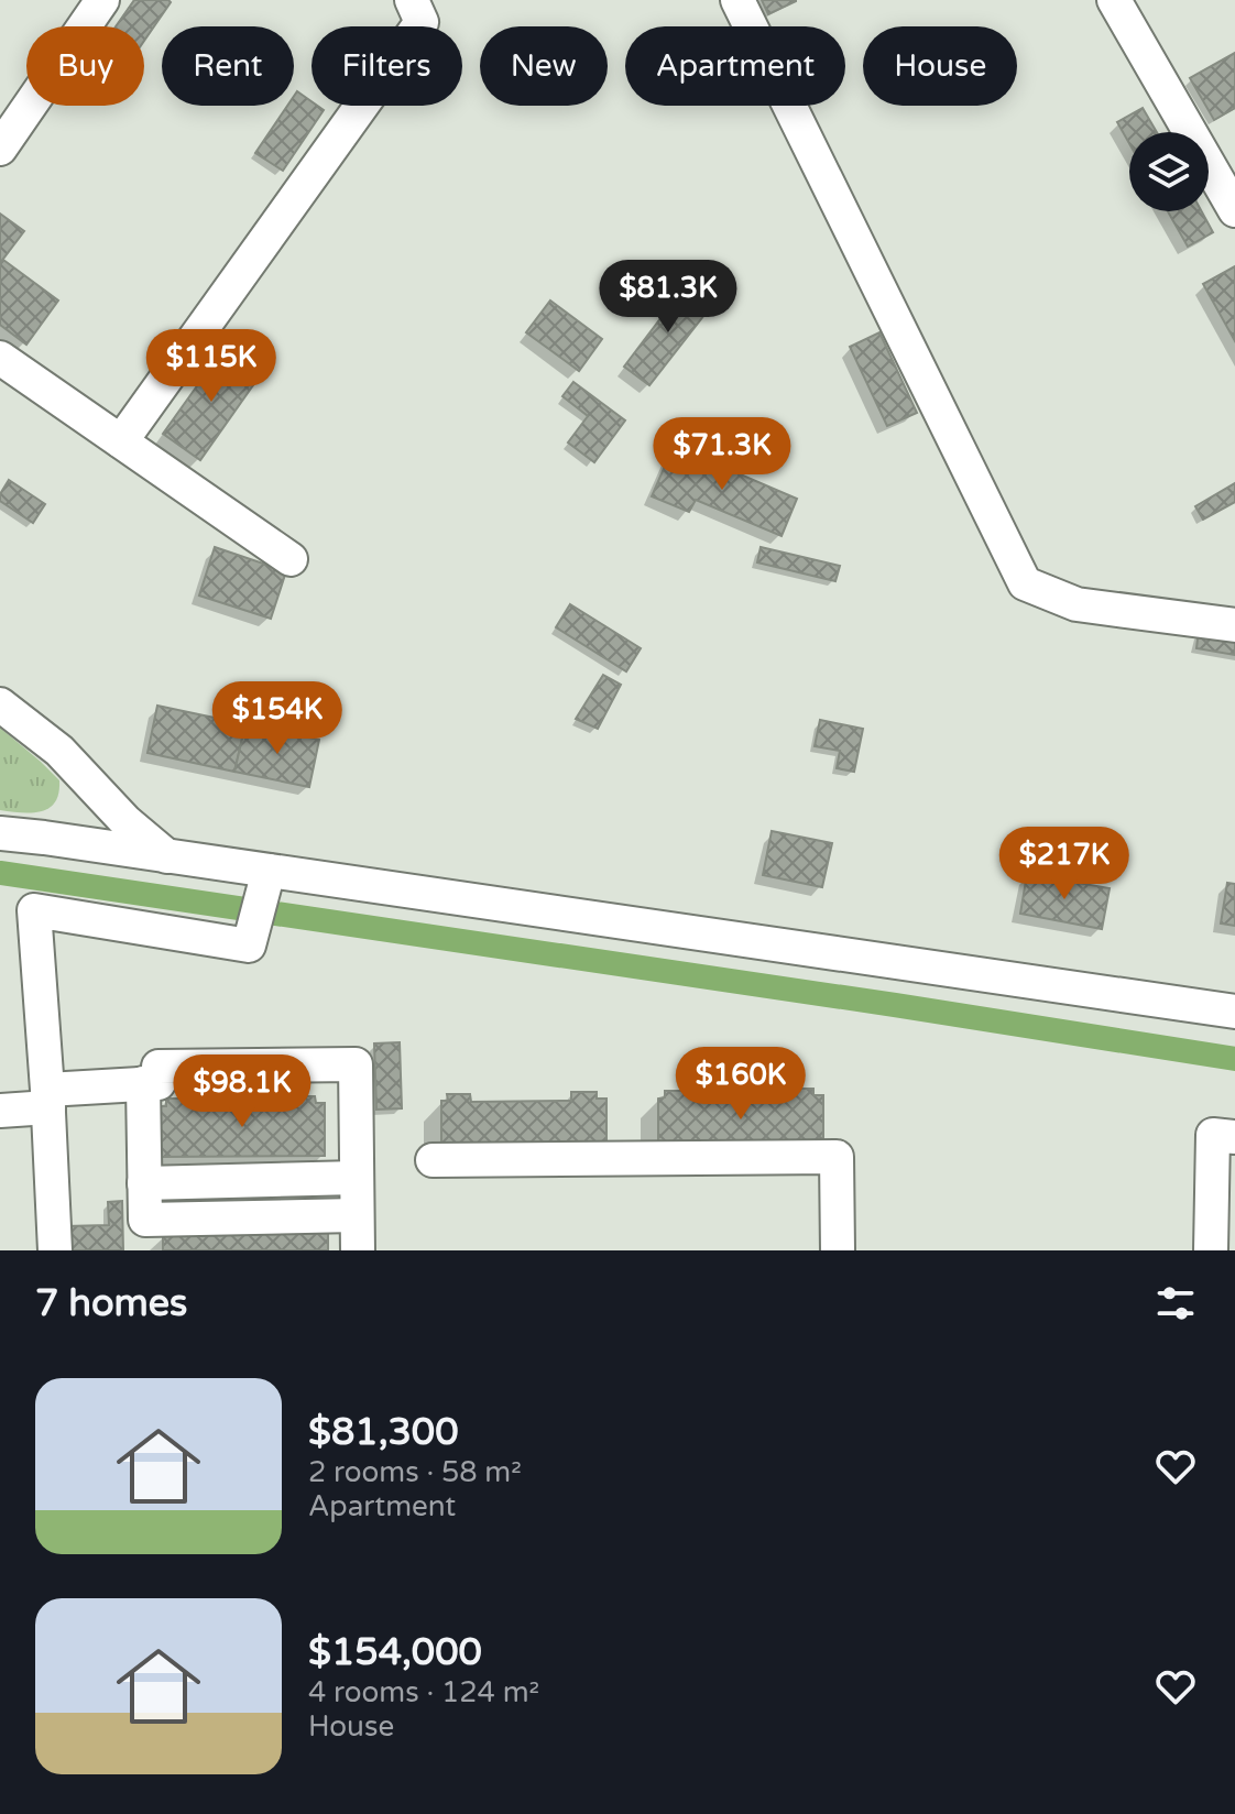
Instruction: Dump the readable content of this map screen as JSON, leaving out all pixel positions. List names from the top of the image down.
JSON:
{
  "page": {
    "chip": [
      "Buy",
      "Rent",
      "Filters",
      "New",
      "Apartment",
      "House"
    ],
    "price": [
      "$81.3K",
      "$115K",
      "$71.3K",
      "$154K",
      "$217K",
      "$160K",
      "$98.1K"
    ],
    "heading": "7 homes",
    "list": [
      {
        "name": "$81,300",
        "note": "2 rooms · 58 m² · Apartment"
      },
      {
        "name": "$154,000",
        "note": "4 rooms · 124 m² · House"
      }
    ]
  }
}
